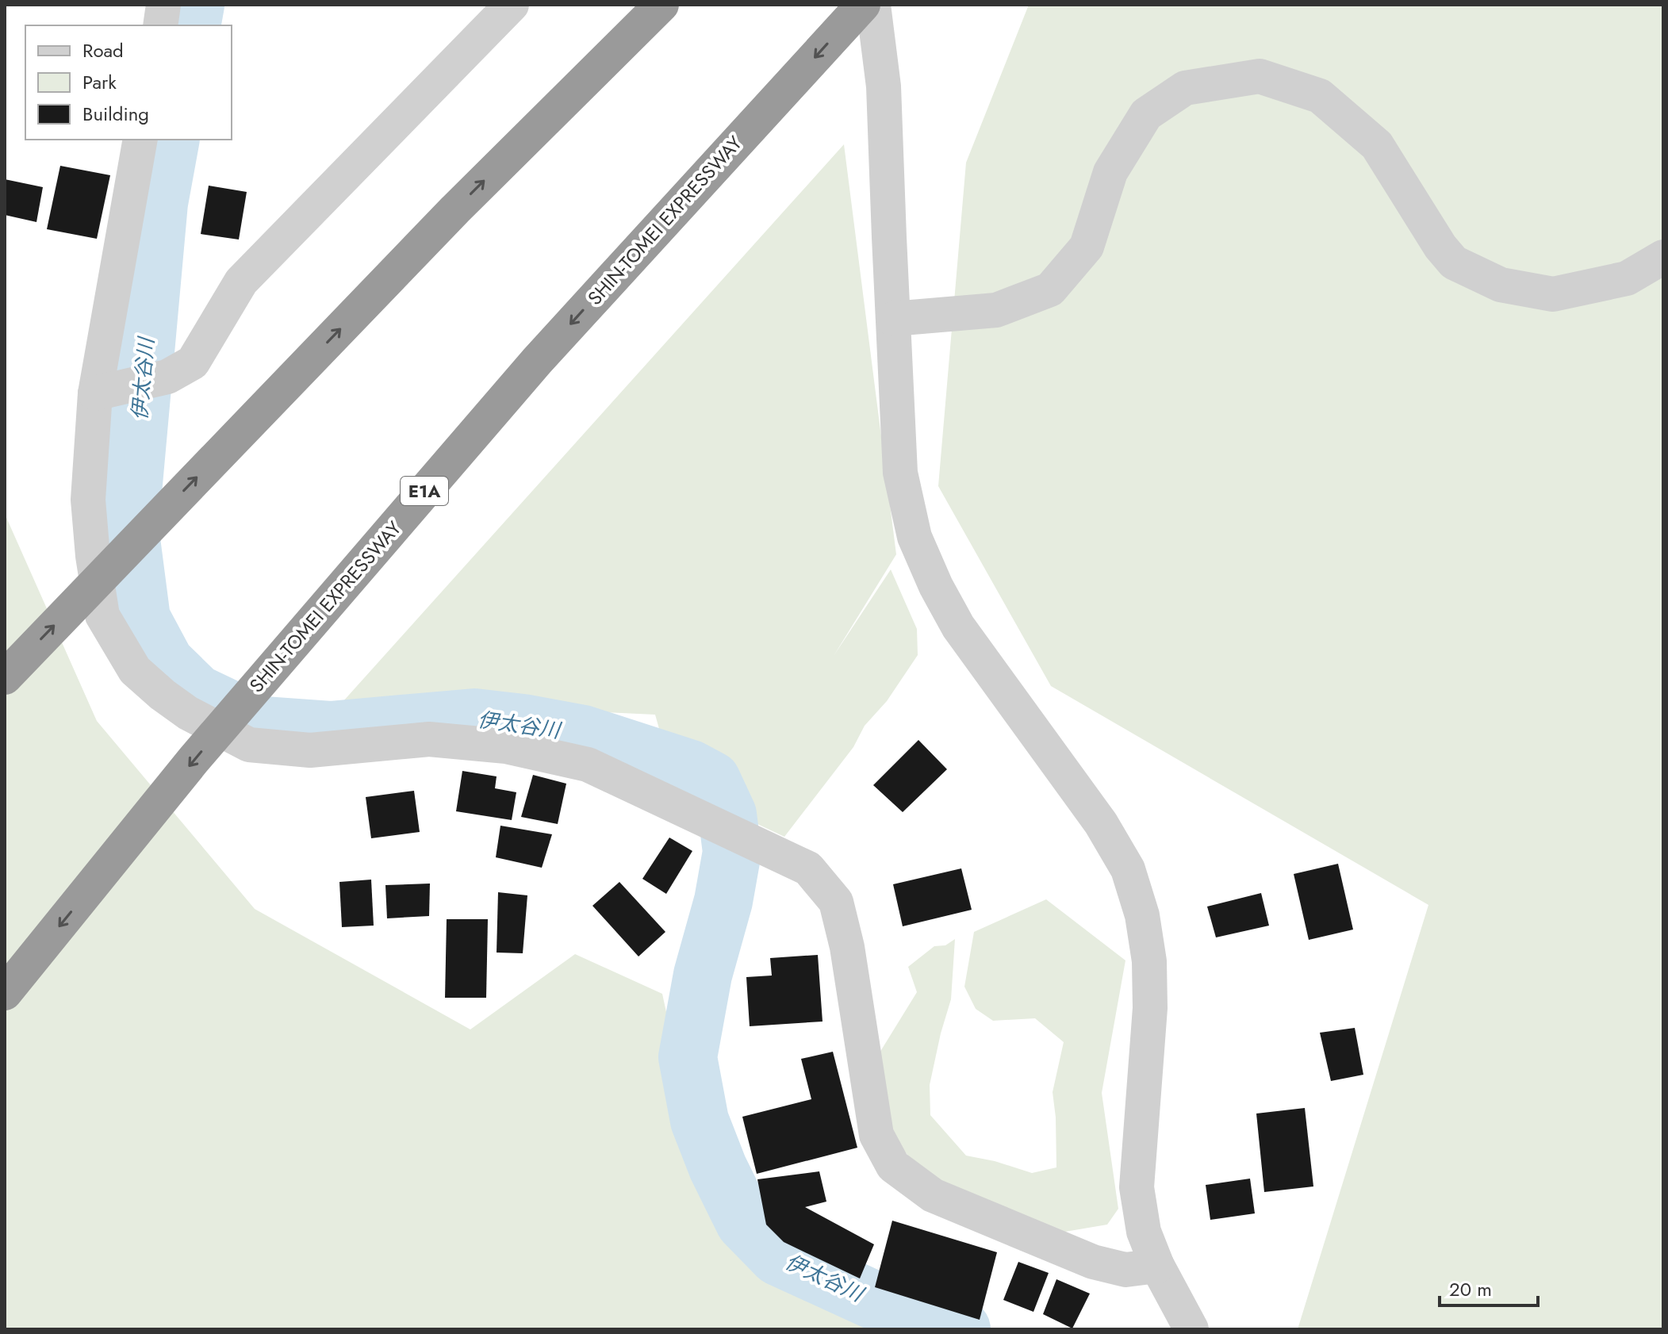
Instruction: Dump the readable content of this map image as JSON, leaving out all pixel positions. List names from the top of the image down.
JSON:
{
  "streets": {
    "highway": ["SHIN-TOMEI EXPRESSWAY", "E1A"]
  },
  "water": ["伊太谷川"],
  "legend": ["Road", "Park", "Building"],
  "scale_bar": "20 m"
}
